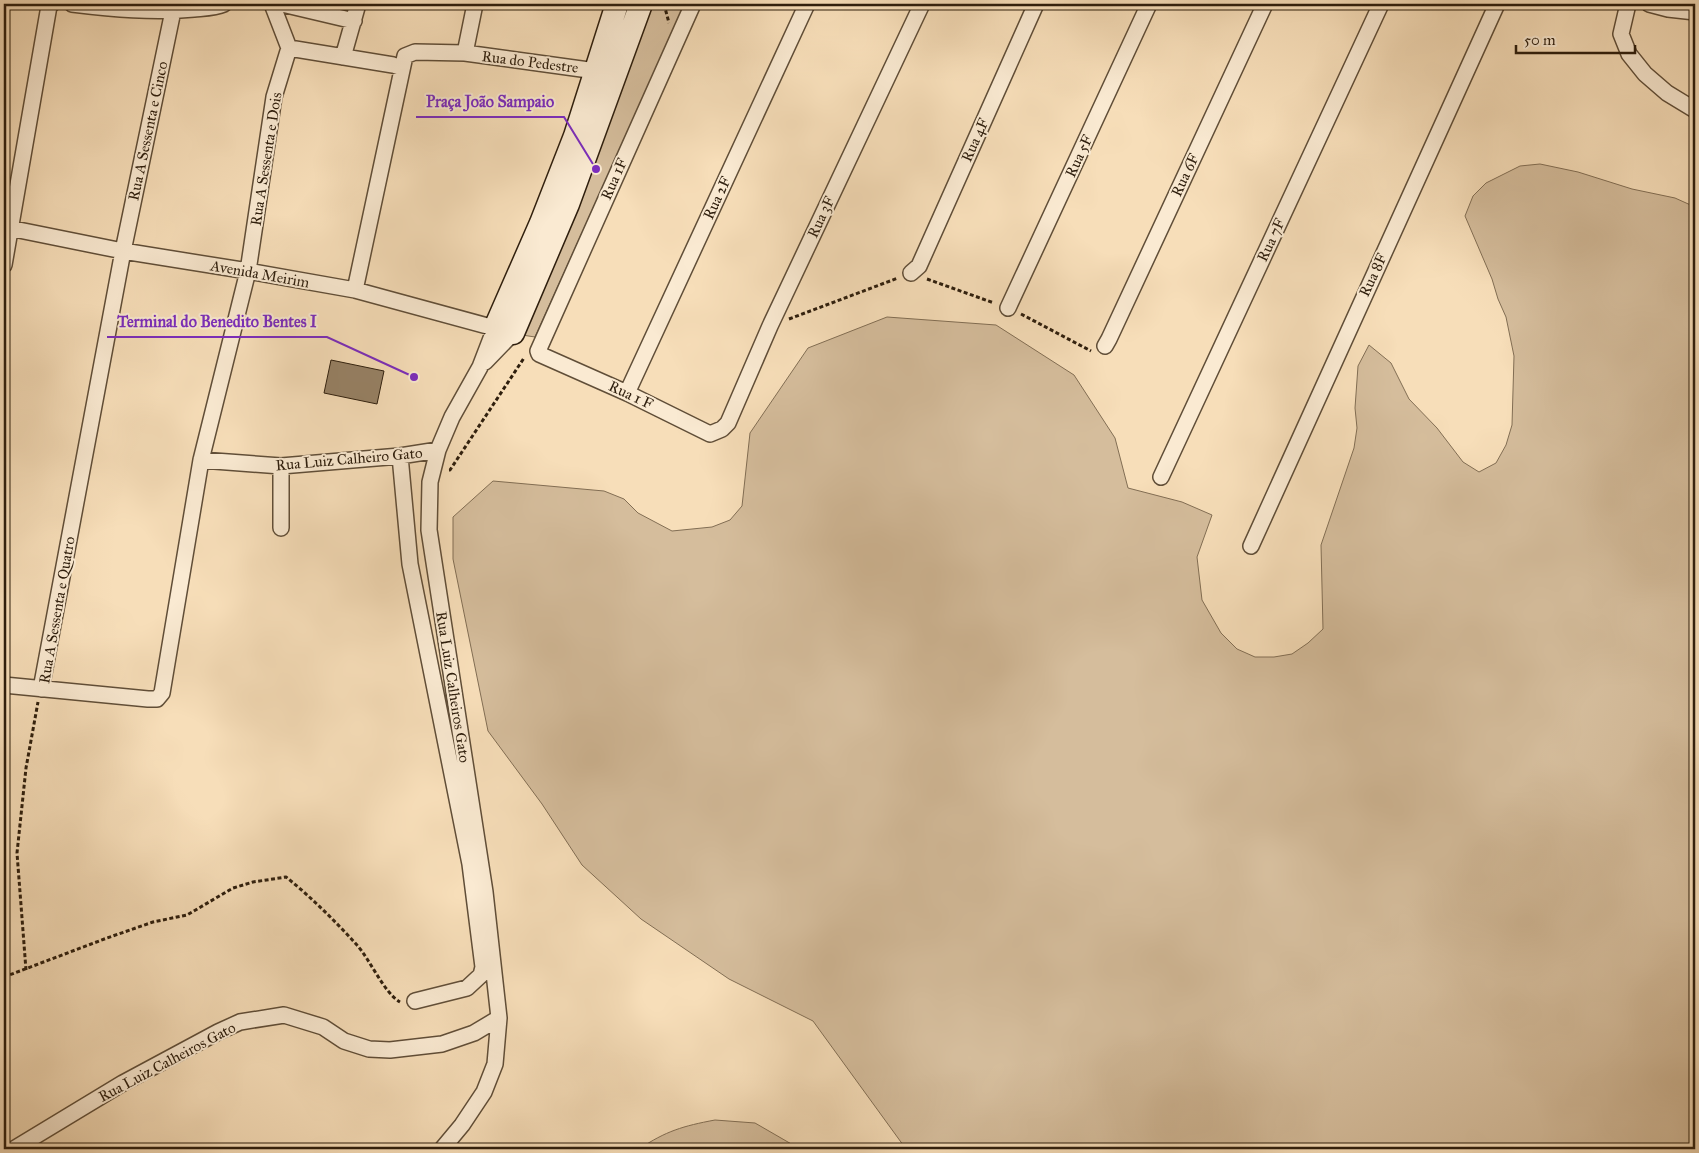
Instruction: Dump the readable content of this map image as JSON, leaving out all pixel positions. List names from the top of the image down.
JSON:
{
  "streets": {
    "street": [
      "Rua do Pedestre",
      "Rua A Sessenta e Cinco",
      "Rua 4F",
      "Rua 5F",
      "Rua A Sessenta e Dois",
      "Rua 6F",
      "Rua 1F",
      "Rua 2F",
      "Rua 3F",
      "Rua 7F",
      "Avenida Meirim",
      "Rua 8F",
      "Rua 1 F",
      "Rua Luiz Calheiro Gato",
      "Rua A Sessenta e Quatro",
      "Rua Luiz Calheiros Gato"
    ]
  },
  "crossings": [
    ["Rua A Sessenta e Cinco", "Avenida Meirim"],
    ["Rua A Sessenta e Cinco", "Rua A Sessenta e Quatro"],
    ["Rua A Sessenta e Dois", "Avenida Meirim"],
    ["Rua A Sessenta e Dois", "Rua A Sessenta e Quatro"],
    ["Rua 1F", "Rua 1 F"],
    ["Rua 2F", "Rua 1 F"],
    ["Rua 3F", "Rua 1 F"],
    ["Avenida Meirim", "Rua A Sessenta e Quatro"],
    ["Avenida Meirim", "Rua Luiz Calheiros Gato"],
    ["Rua Luiz Calheiro Gato", "Rua A Sessenta e Quatro"],
    ["Rua Luiz Calheiro Gato", "Rua Luiz Calheiros Gato"]
  ],
  "places": ["Praça João Sampaio", "Terminal do Benedito Bentes I"],
  "scale_bar": "50 m"
}
